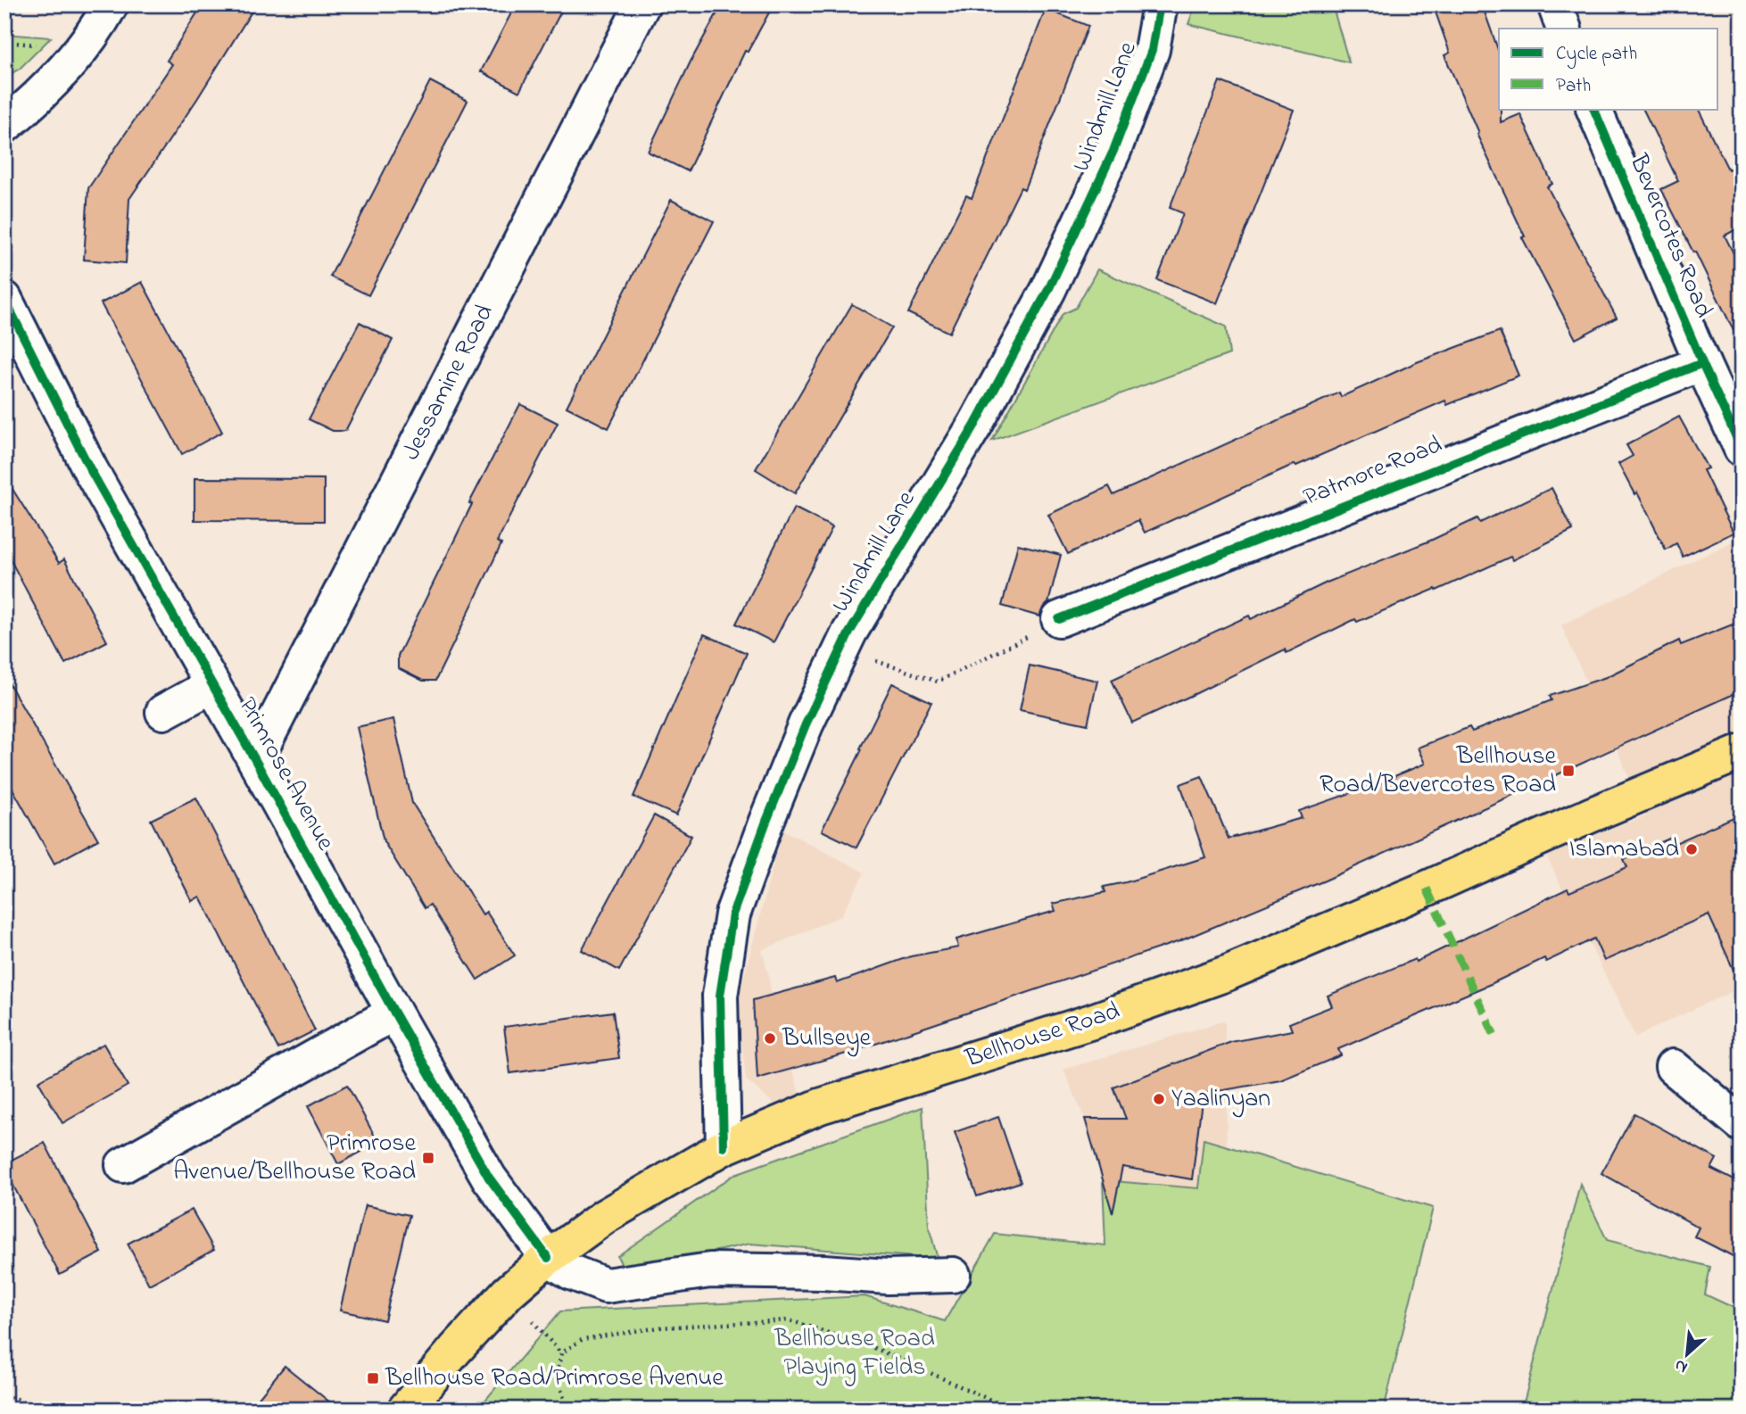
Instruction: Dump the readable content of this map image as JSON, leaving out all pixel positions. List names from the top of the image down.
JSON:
{
  "streets": {
    "main road": ["Bellhouse Road"],
    "street": [
      "Windmill Lane",
      "Bevercotes Road",
      "Jessamine Road",
      "Patmore Road",
      "Primrose Avenue"
    ]
  },
  "crossings": [
    ["Windmill Lane", "Bellhouse Road"],
    ["Bevercotes Road", "Patmore Road"],
    ["Jessamine Road", "Primrose Avenue"],
    ["Primrose Avenue", "Bellhouse Road"]
  ],
  "parks": ["Bellhouse Road Playing Fields"],
  "places": {
    "transit": ["Bellhouse Road/Bevercotes Road", "Primrose Avenue/Bellhouse Road", "Bellhouse Road/Primrose Avenue"],
    "other": ["Islamabad", "Bullseye", "Yaalinyan"]
  },
  "legend": ["Cycle path", "Path"],
  "north": "bottom left"
}
